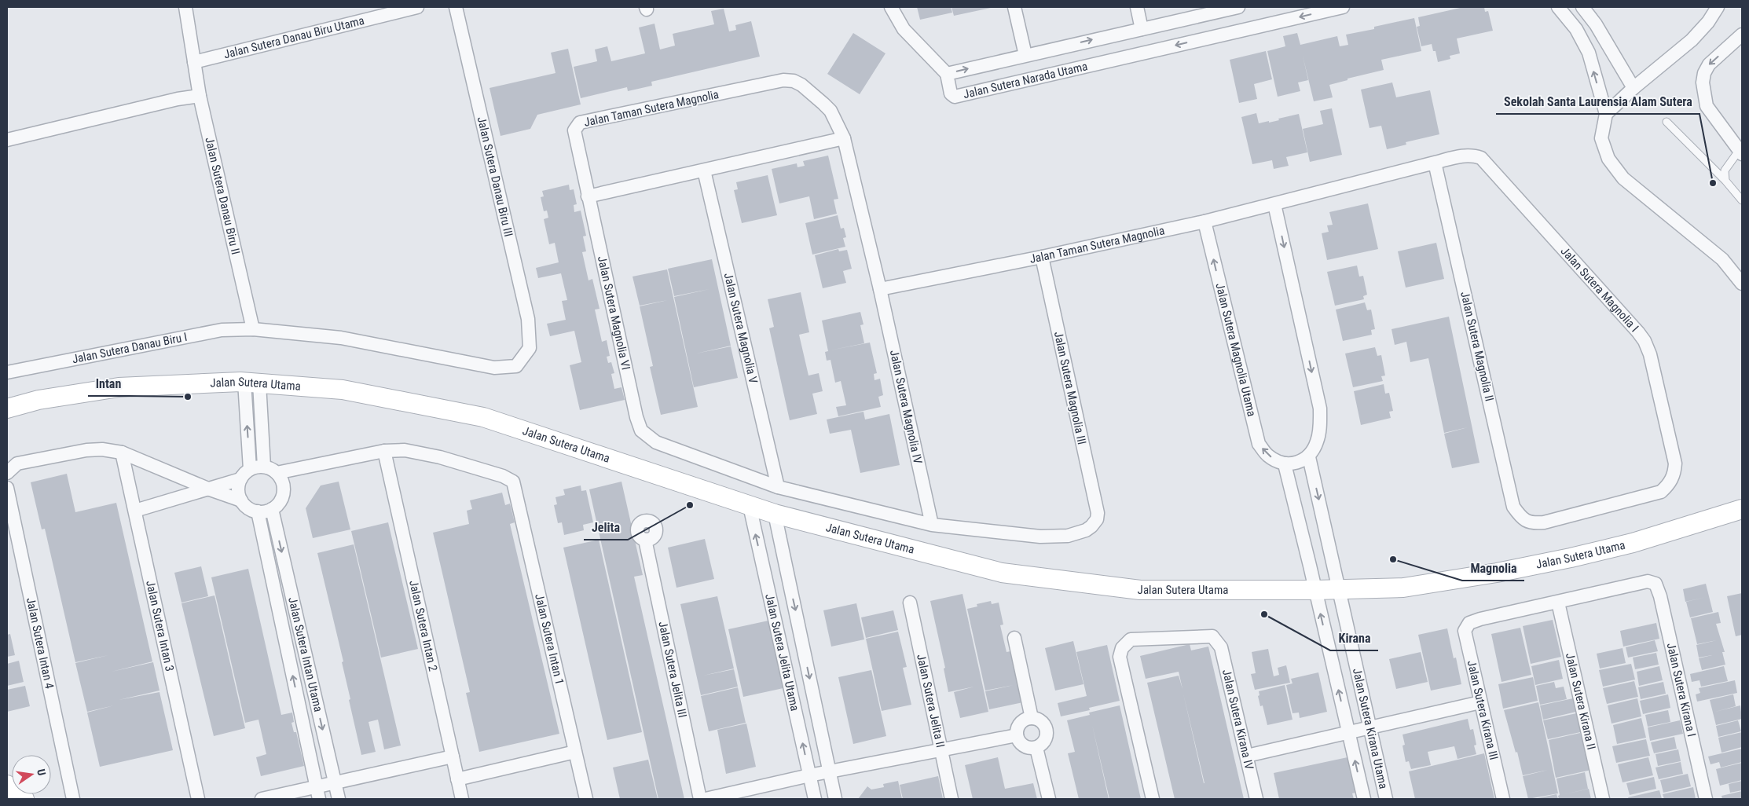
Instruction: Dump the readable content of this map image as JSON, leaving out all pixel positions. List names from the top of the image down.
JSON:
{
  "streets": {
    "street": [
      "Jalan Sutera Danau Biru Utama",
      "Jalan Sutera Narada Utama",
      "Jalan Taman Sutera Magnolia",
      "Jalan Sutera Danau Biru III",
      "Jalan Sutera Danau Biru II",
      "Jalan Sutera Magnolia I",
      "Jalan Sutera Magnolia VI",
      "Jalan Sutera Magnolia V",
      "Jalan Sutera Magnolia II",
      "Jalan Sutera Danau Biru I",
      "Jalan Sutera Magnolia Utama",
      "Jalan Sutera Utama",
      "Jalan Sutera Magnolia III",
      "Jalan Sutera Magnolia IV",
      "Jalan Sutera Intan 2",
      "Jalan Sutera Intan 3",
      "Jalan Sutera Intan 1",
      "Jalan Sutera Intan 4",
      "Jalan Sutera Jelita Utama",
      "Jalan Sutera Intan Utama",
      "Jalan Sutera Jelita III",
      "Jalan Sutera Kirana I",
      "Jalan Sutera Jelita II",
      "Jalan Sutera Kirana II",
      "Jalan Sutera Kirana III",
      "Jalan Sutera Kirana IV",
      "Jalan Sutera Kirana Utama"
    ]
  },
  "crossings": [
    ["Jalan Sutera Danau Biru Utama", "Jalan Sutera Danau Biru II"],
    ["Jalan Taman Sutera Magnolia", "Jalan Sutera Magnolia I"],
    ["Jalan Taman Sutera Magnolia", "Jalan Sutera Magnolia VI"],
    ["Jalan Taman Sutera Magnolia", "Jalan Sutera Magnolia II"],
    ["Jalan Taman Sutera Magnolia", "Jalan Sutera Magnolia Utama"],
    ["Jalan Taman Sutera Magnolia", "Jalan Sutera Magnolia III"],
    ["Jalan Taman Sutera Magnolia", "Jalan Sutera Magnolia IV"],
    ["Jalan Sutera Danau Biru III", "Jalan Sutera Danau Biru I"],
    ["Jalan Sutera Danau Biru II", "Jalan Sutera Danau Biru I"],
    ["Jalan Sutera Magnolia I", "Jalan Sutera Magnolia II"],
    ["Jalan Sutera Magnolia VI", "Jalan Sutera Magnolia V"],
    ["Jalan Sutera Utama", "Jalan Sutera Jelita Utama"],
    ["Jalan Sutera Utama", "Jalan Sutera Kirana Utama"],
    ["Jalan Sutera Magnolia III", "Jalan Sutera Magnolia IV"],
    ["Jalan Sutera Intan 2", "Jalan Sutera Intan 1"],
    ["Jalan Sutera Kirana I", "Jalan Sutera Kirana II"],
    ["Jalan Sutera Kirana I", "Jalan Sutera Kirana III"],
    ["Jalan Sutera Kirana II", "Jalan Sutera Kirana III"]
  ],
  "places": [
    "Sekolah Santa Laurensia Alam Sutera",
    "Intan",
    "Jelita",
    "Magnolia",
    "Kirana"
  ],
  "north": "right"
}
